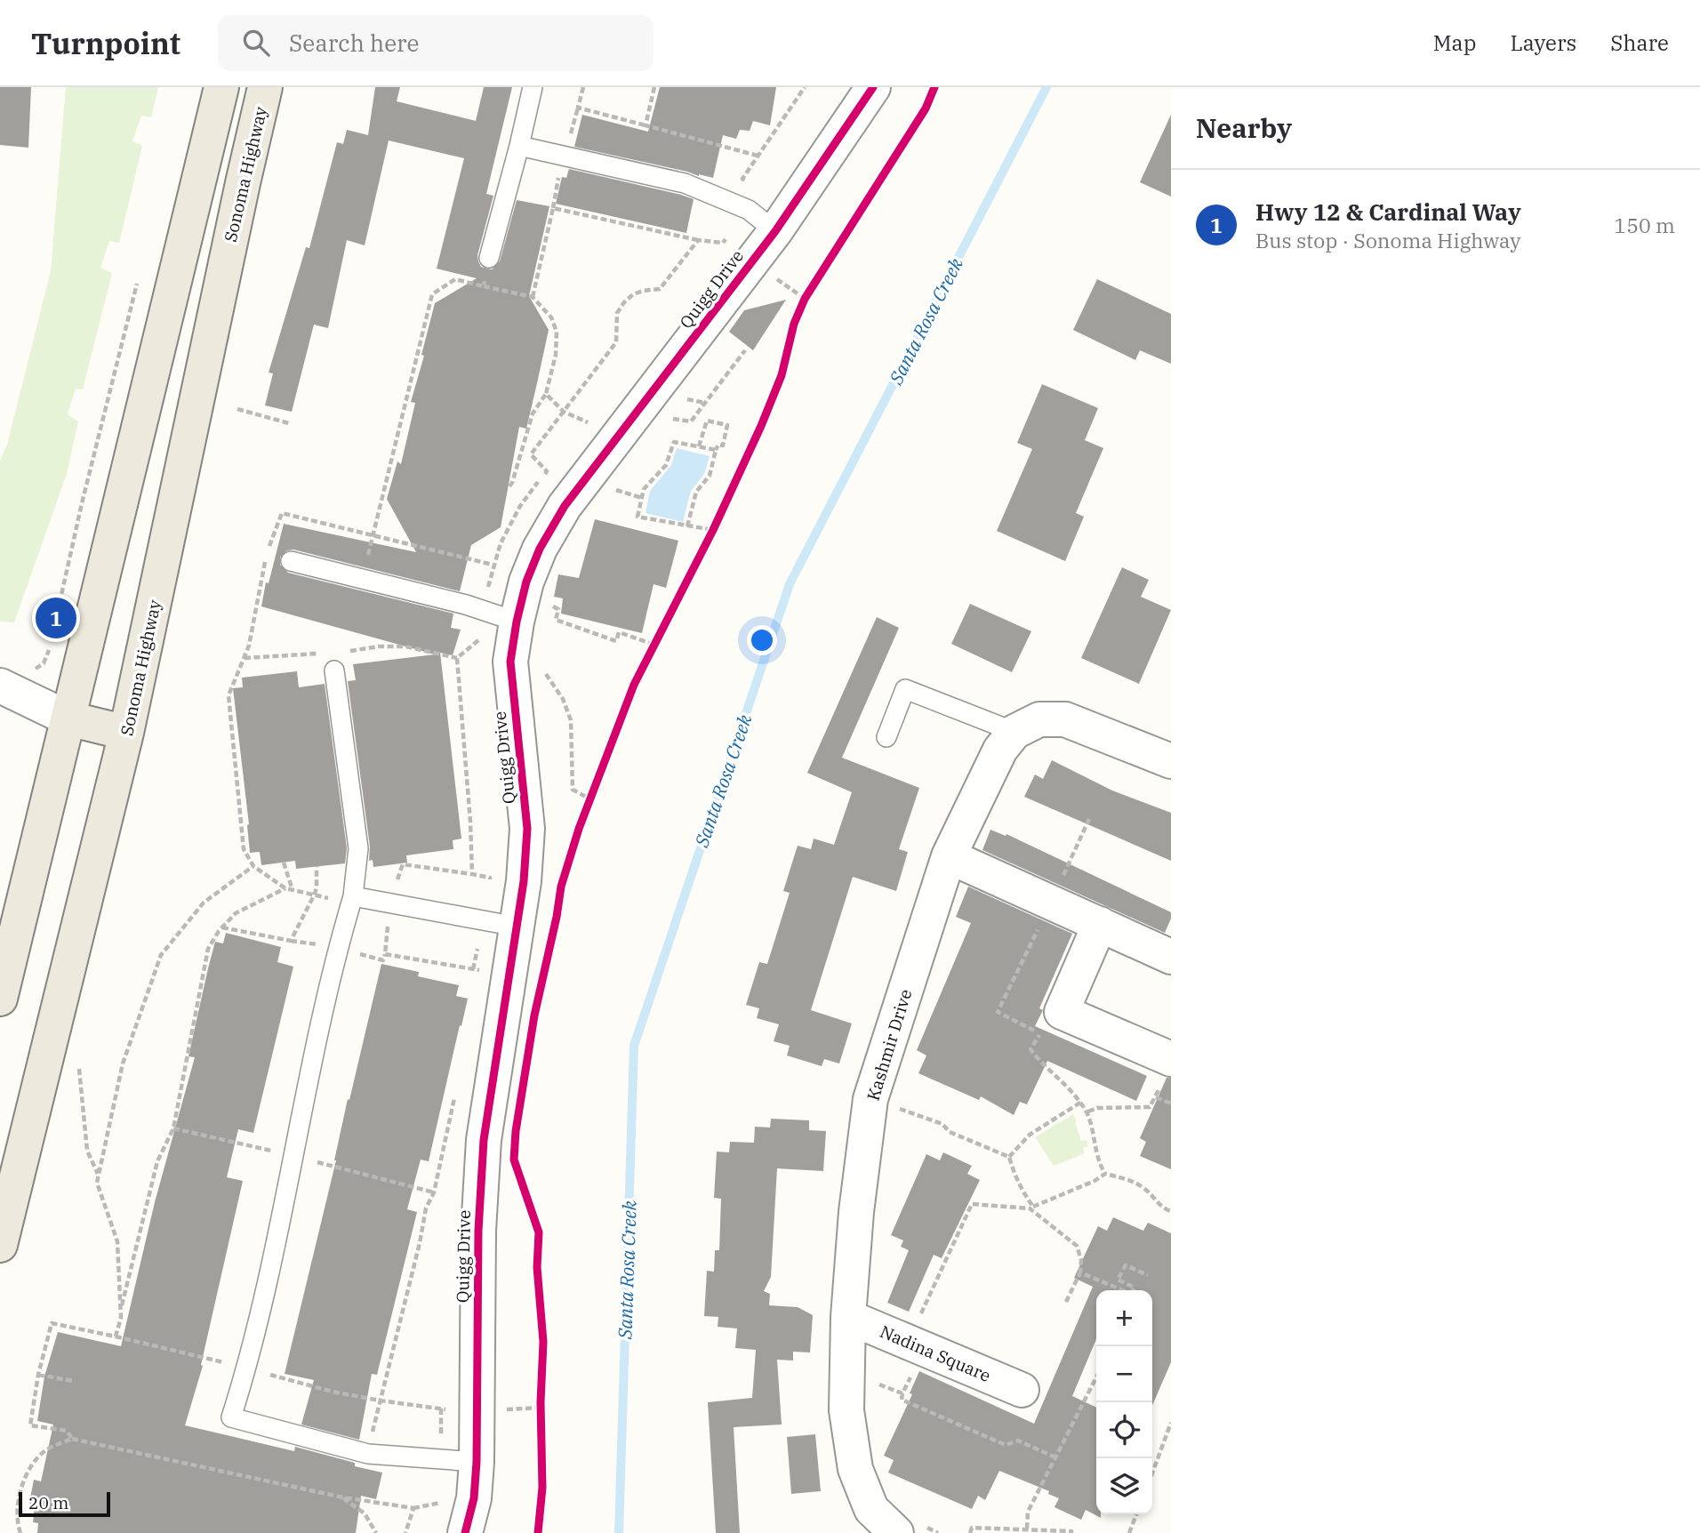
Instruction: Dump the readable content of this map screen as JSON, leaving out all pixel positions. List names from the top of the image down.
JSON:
{
  "streets": {
    "main road": ["Sonoma Highway"],
    "street": ["Quigg Drive", "Kashmir Drive", "Nadina Square"]
  },
  "crossings": [
    ["Kashmir Drive", "Nadina Square"]
  ],
  "water": ["Santa Rosa Creek"],
  "scale_bar": "20 m",
  "page": {
    "header": "Turnpoint",
    "search": "Search here",
    "nav": ["Map", "Layers", "Share"],
    "heading": "Nearby",
    "list": [
      {
        "mark": "1",
        "name": "Hwy 12 & Cardinal Way",
        "note": "Bus stop · Sonoma Highway",
        "value": "150 m"
      }
    ],
    "pins": "1",
    "map_buttons": ["+", "−"],
    "scale": "20 m"
  }
}
